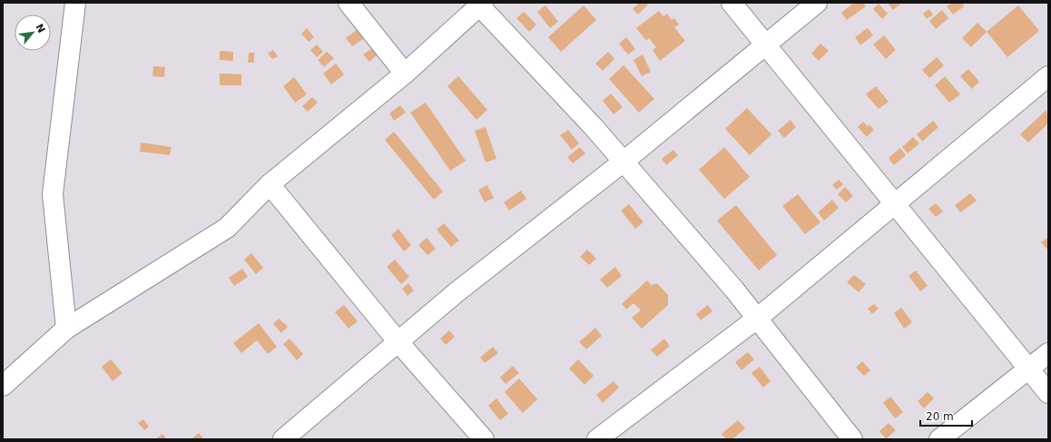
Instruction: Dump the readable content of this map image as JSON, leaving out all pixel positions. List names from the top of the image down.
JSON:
{
  "scale_bar": "20 m",
  "north": "top right"
}
